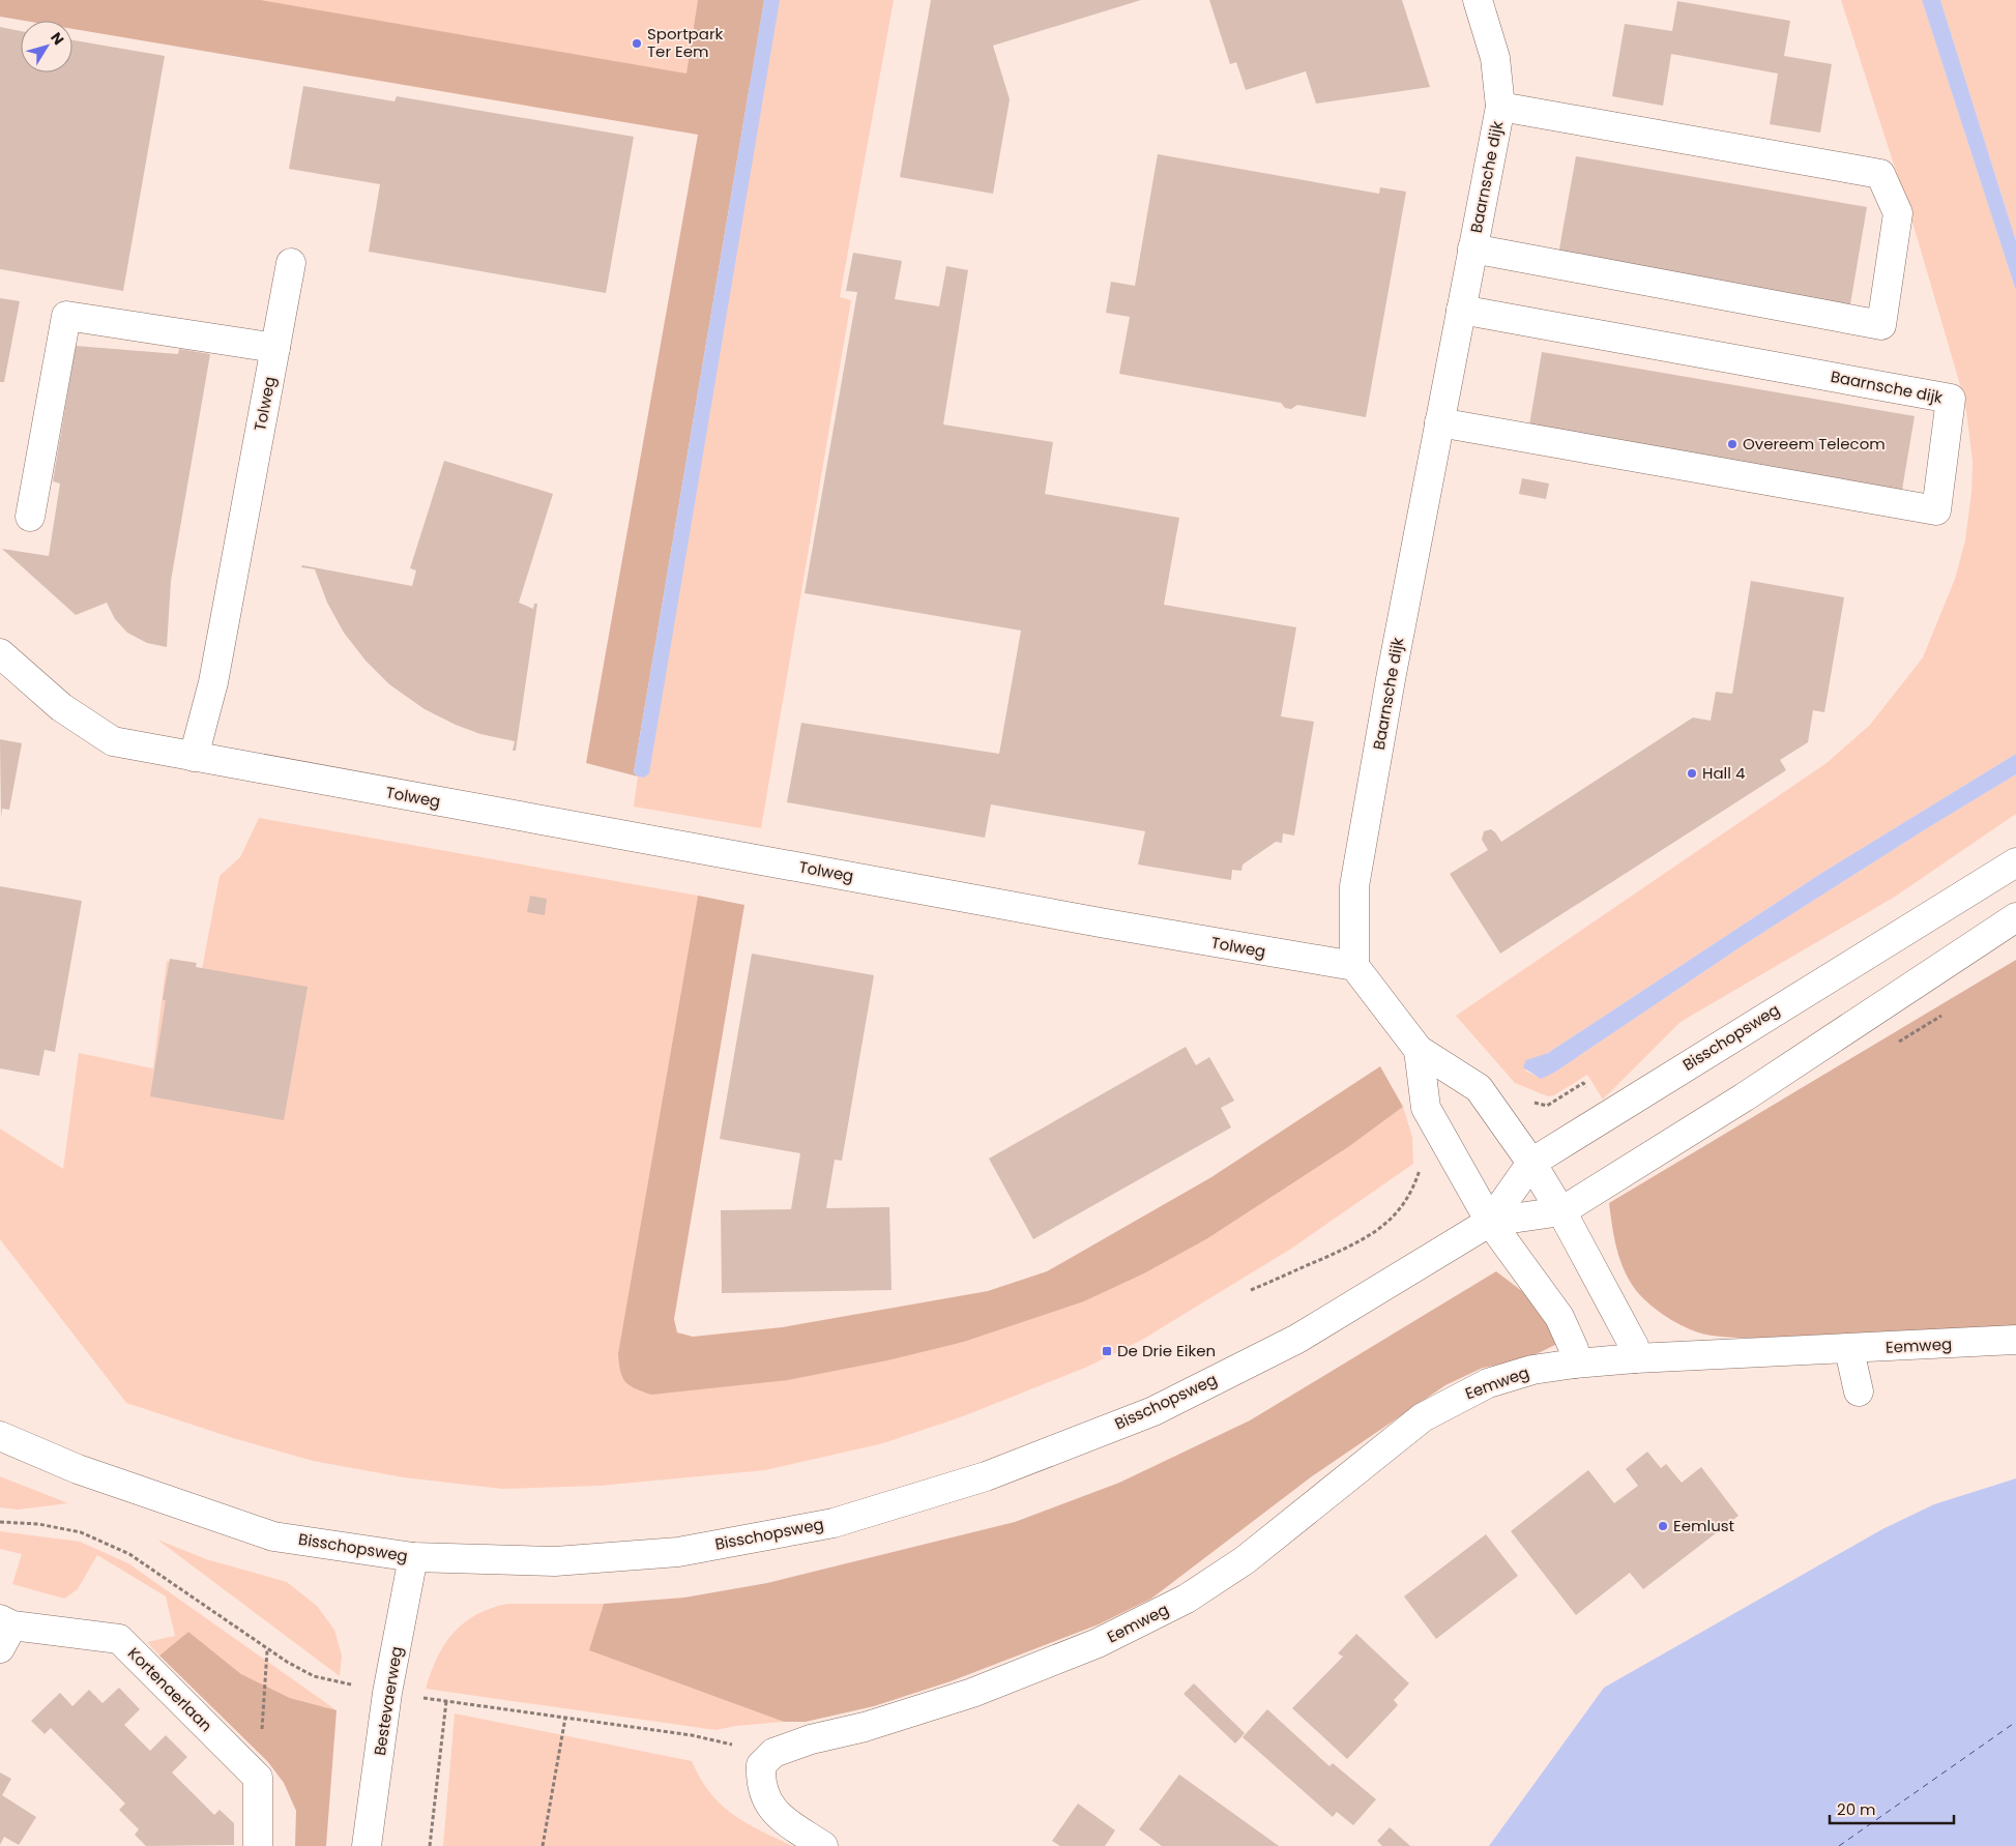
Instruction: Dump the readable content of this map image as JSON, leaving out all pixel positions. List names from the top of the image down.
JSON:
{
  "streets": {
    "street": [
      "Baarnsche dijk",
      "Tolweg",
      "Bisschopsweg",
      "Eemweg",
      "Kortenaerlaan",
      "Bestevaerweg"
    ]
  },
  "crossings": [
    ["Baarnsche dijk", "Tolweg"],
    ["Bisschopsweg", "Bestevaerweg"]
  ],
  "places": {
    "other": [
      "Sportpark Ter Eem",
      "Overeem Telecom",
      "Hall 4",
      "Eemlust"
    ],
    "transit": ["De Drie Eiken"]
  },
  "scale_bar": "20 m",
  "north": "top right"
}
